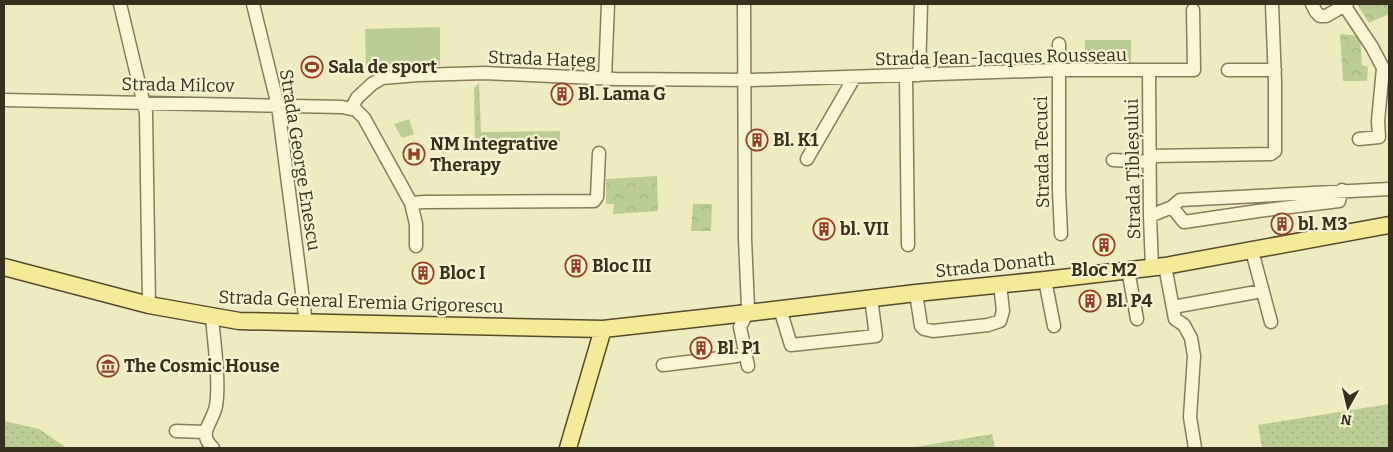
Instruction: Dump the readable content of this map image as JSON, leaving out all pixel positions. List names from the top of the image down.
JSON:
{
  "streets": {
    "main road": ["Strada Donath", "Strada General Eremia Grigorescu"],
    "street": [
      "Strada Jean-Jacques Rousseau",
      "Strada Hațeg",
      "Strada Milcov",
      "Strada Tecuci",
      "Strada George Enescu",
      "Strada Țibleșului"
    ]
  },
  "crossings": [
    ["Strada Jean-Jacques Rousseau", "Strada Hațeg"],
    ["Strada Jean-Jacques Rousseau", "Strada Tecuci"],
    ["Strada Jean-Jacques Rousseau", "Strada Țibleșului"],
    ["Strada Hațeg", "Strada Milcov"],
    ["Strada Milcov", "Strada George Enescu"],
    ["Strada George Enescu", "Strada General Eremia Grigorescu"],
    ["Strada Țibleșului", "Strada Donath"],
    ["Strada Donath", "Strada General Eremia Grigorescu"]
  ],
  "places": {
    "sports": ["Sala de sport"],
    "building": [
      "Bl. Lama G",
      "Bl. K1",
      "bl. M3",
      "bl. VII",
      "Bloc M2",
      "Bloc III",
      "Bloc I",
      "Bl. P4",
      "Bl. P1"
    ],
    "hospital": ["NM Integrative Therapy"],
    "museum": ["The Cosmic House"]
  },
  "north": "bottom"
}
